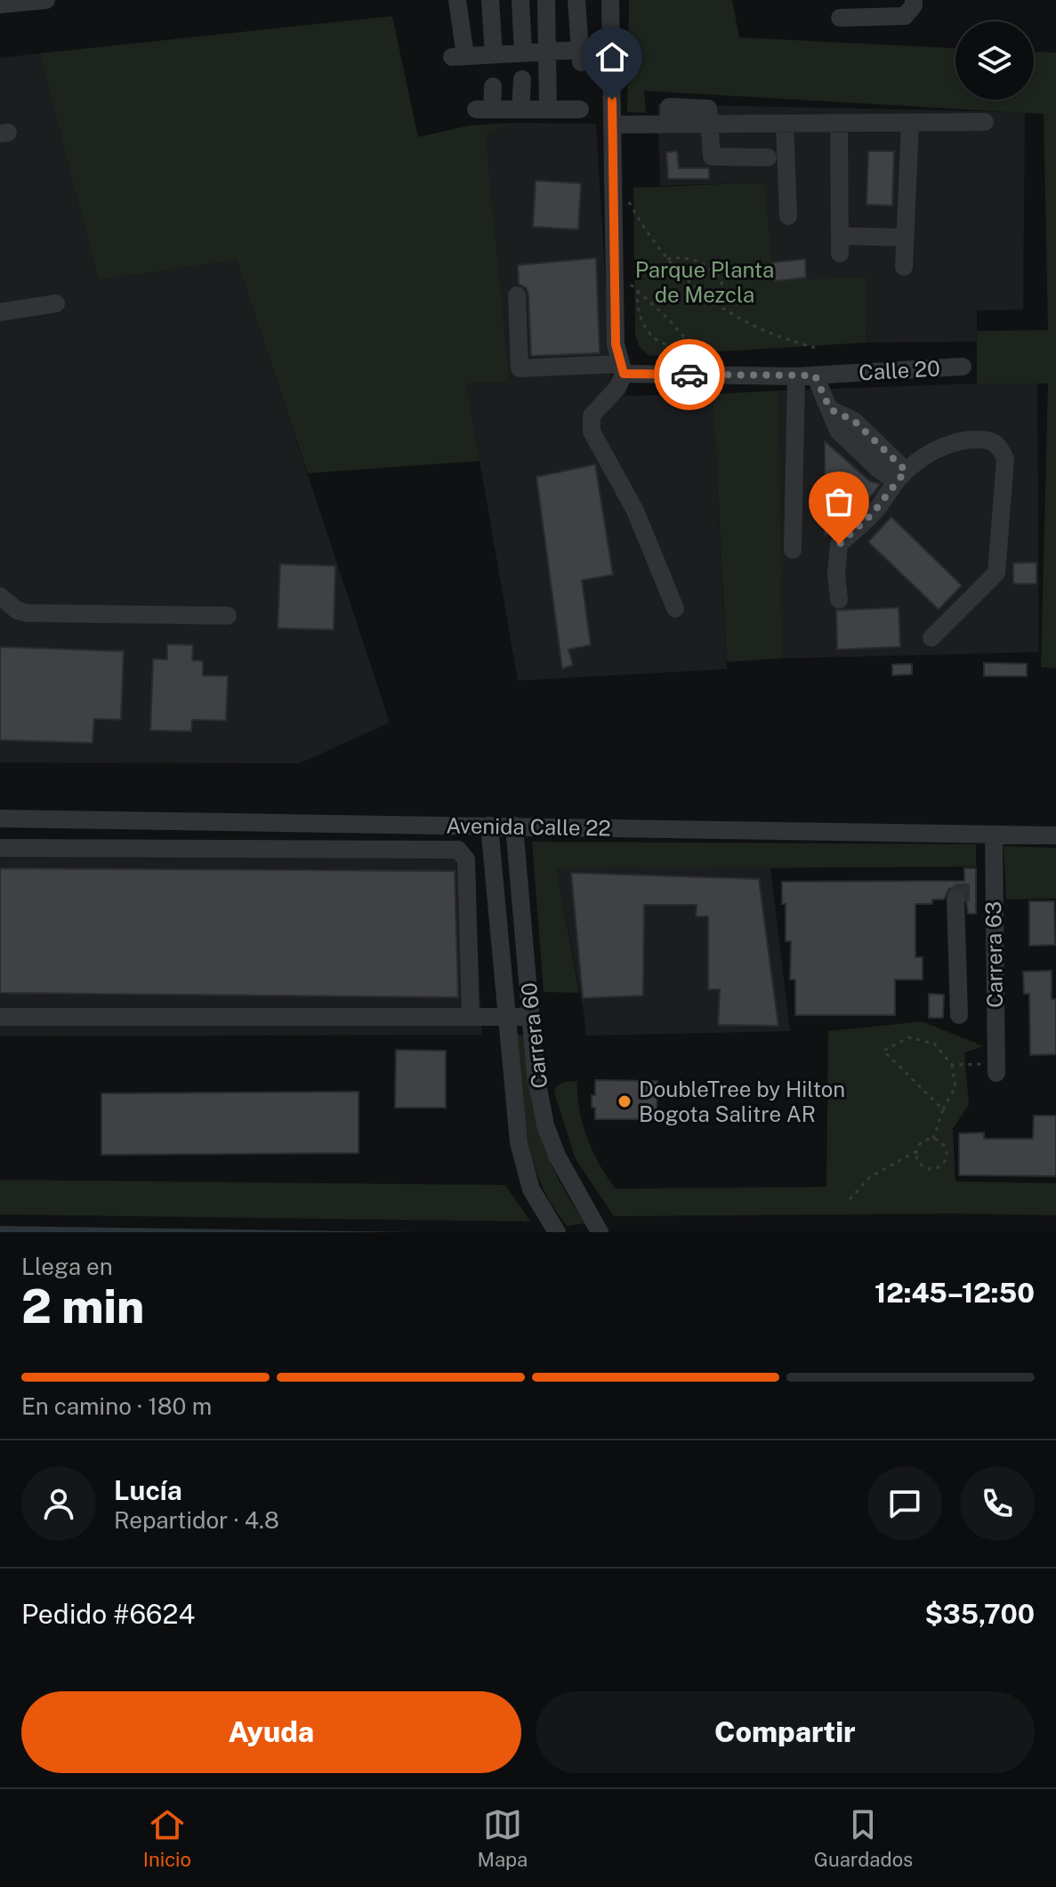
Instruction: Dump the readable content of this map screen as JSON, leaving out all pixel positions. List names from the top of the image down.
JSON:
{
  "streets": {
    "street": [
      "Calle 20",
      "Avenida Calle 22",
      "Carrera 63",
      "Carrera 60"
    ]
  },
  "crossings": [
    ["Avenida Calle 22", "Carrera 63"],
    ["Avenida Calle 22", "Carrera 60"]
  ],
  "parks": ["Parque Planta de Mezcla"],
  "places": ["DoubleTree by Hilton Bogota Salitre AR"],
  "page": {
    "heading": ["2 min", "Llega en", "12:45–12:50"],
    "panel": [
      "Lucía",
      "Repartidor · 4.8",
      "Pedido #6624",
      "$35,700"
    ],
    "bar": "En camino · 180 m",
    "buttons": ["Ayuda", "Compartir"],
    "tabs": ["Inicio", "Mapa", "Guardados"]
  }
}
